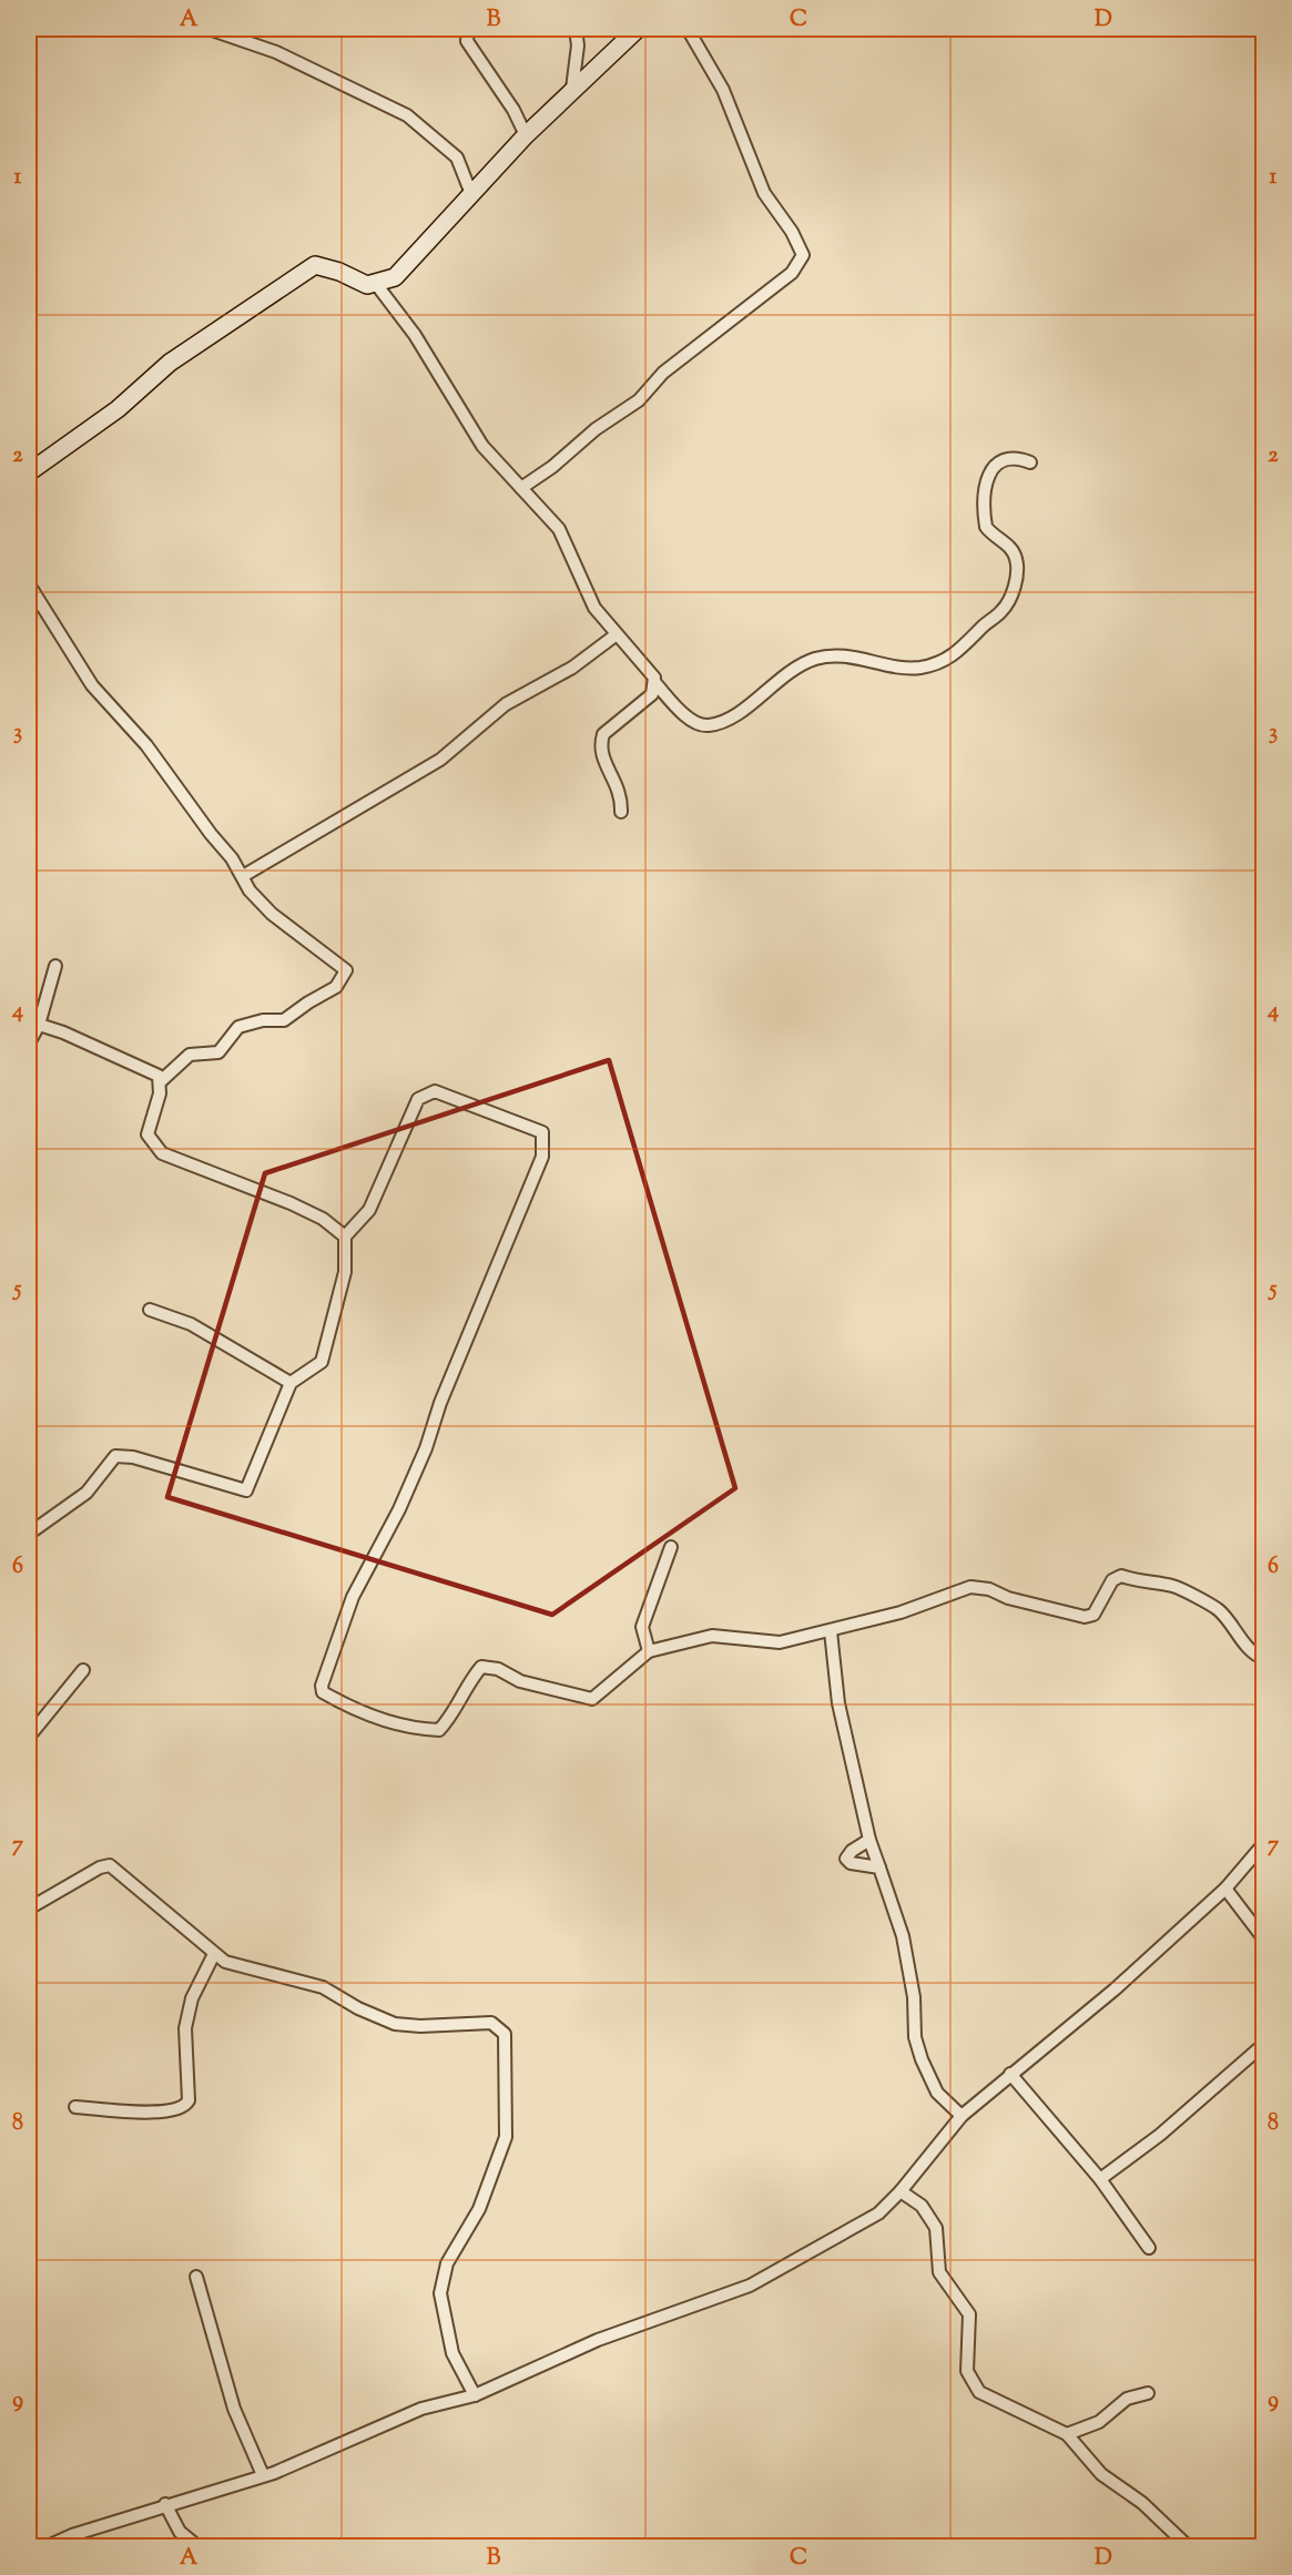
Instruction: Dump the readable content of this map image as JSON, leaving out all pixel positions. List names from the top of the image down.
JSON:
{
  "grid": {
    "columns": [
      "A",
      "B",
      "C",
      "D"
    ],
    "rows": [
      "1",
      "2",
      "3",
      "4",
      "5",
      "6",
      "7",
      "8",
      "9"
    ]
  }
}
